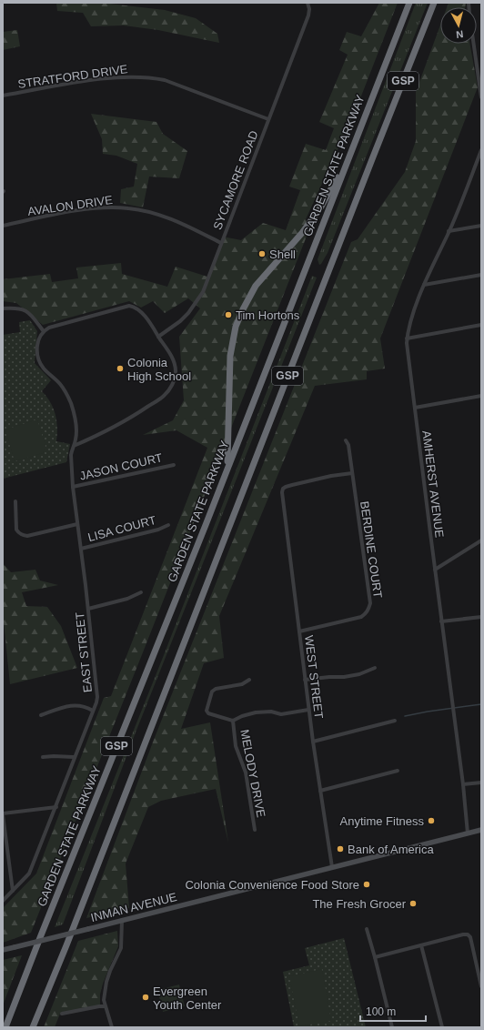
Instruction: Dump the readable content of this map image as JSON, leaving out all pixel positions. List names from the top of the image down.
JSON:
{
  "streets": {
    "highway": ["GSP", "GARDEN STATE PARKWAY"],
    "main road": ["INMAN AVENUE"],
    "street": [
      "STRATFORD DRIVE",
      "SYCAMORE ROAD",
      "AVALON DRIVE",
      "JASON COURT",
      "AMHERST AVENUE",
      "LISA COURT",
      "BERDINE COURT",
      "EAST STREET",
      "WEST STREET",
      "MELODY DRIVE"
    ]
  },
  "crossings": [
    ["STRATFORD DRIVE", "SYCAMORE ROAD"],
    ["SYCAMORE ROAD", "AVALON DRIVE"],
    ["JASON COURT", "EAST STREET"],
    ["AMHERST AVENUE", "INMAN AVENUE"],
    ["LISA COURT", "EAST STREET"],
    ["BERDINE COURT", "WEST STREET"],
    ["WEST STREET", "INMAN AVENUE"]
  ],
  "places": [
    "Shell",
    "Tim Hortons",
    "Colonia High School",
    "Anytime Fitness",
    "Bank of America",
    "Colonia Convenience Food Store",
    "The Fresh Grocer",
    "Evergreen Youth Center"
  ],
  "scale_bar": "100 m",
  "north": "bottom"
}
